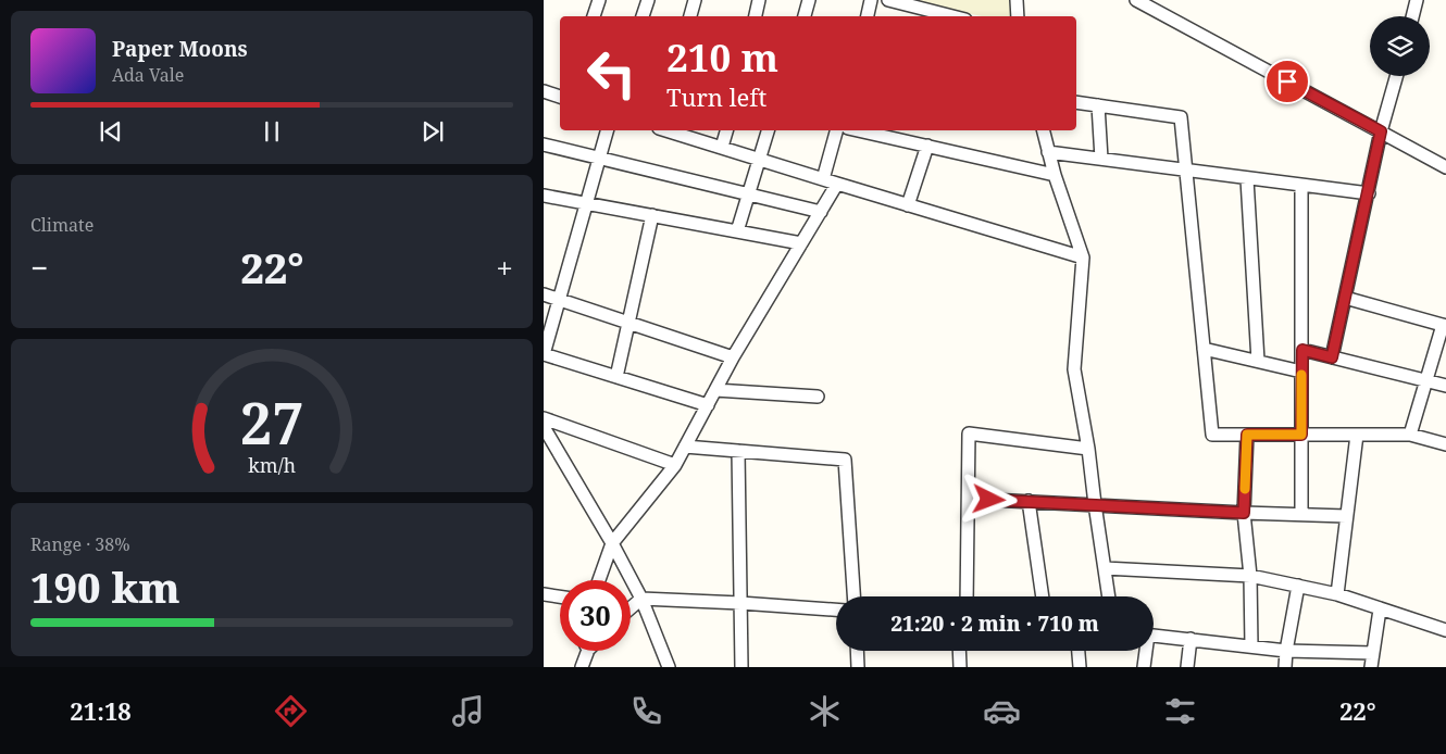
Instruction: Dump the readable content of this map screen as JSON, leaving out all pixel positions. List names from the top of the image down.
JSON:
{
  "page": {
    "turn": ["210 m", "Turn left"],
    "song": ["Paper Moons", "Ada Vale"],
    "tile": [
      "Climate",
      ["Range · 38%", "190 km"]
    ],
    "heat": ["−", "22°", "+"],
    "limit": "30",
    "trip": "21:20 · 2 min · 710 m",
    "tabs": ["21:18", "22°"],
    "gauge": ["27", "km/h"]
  }
}
